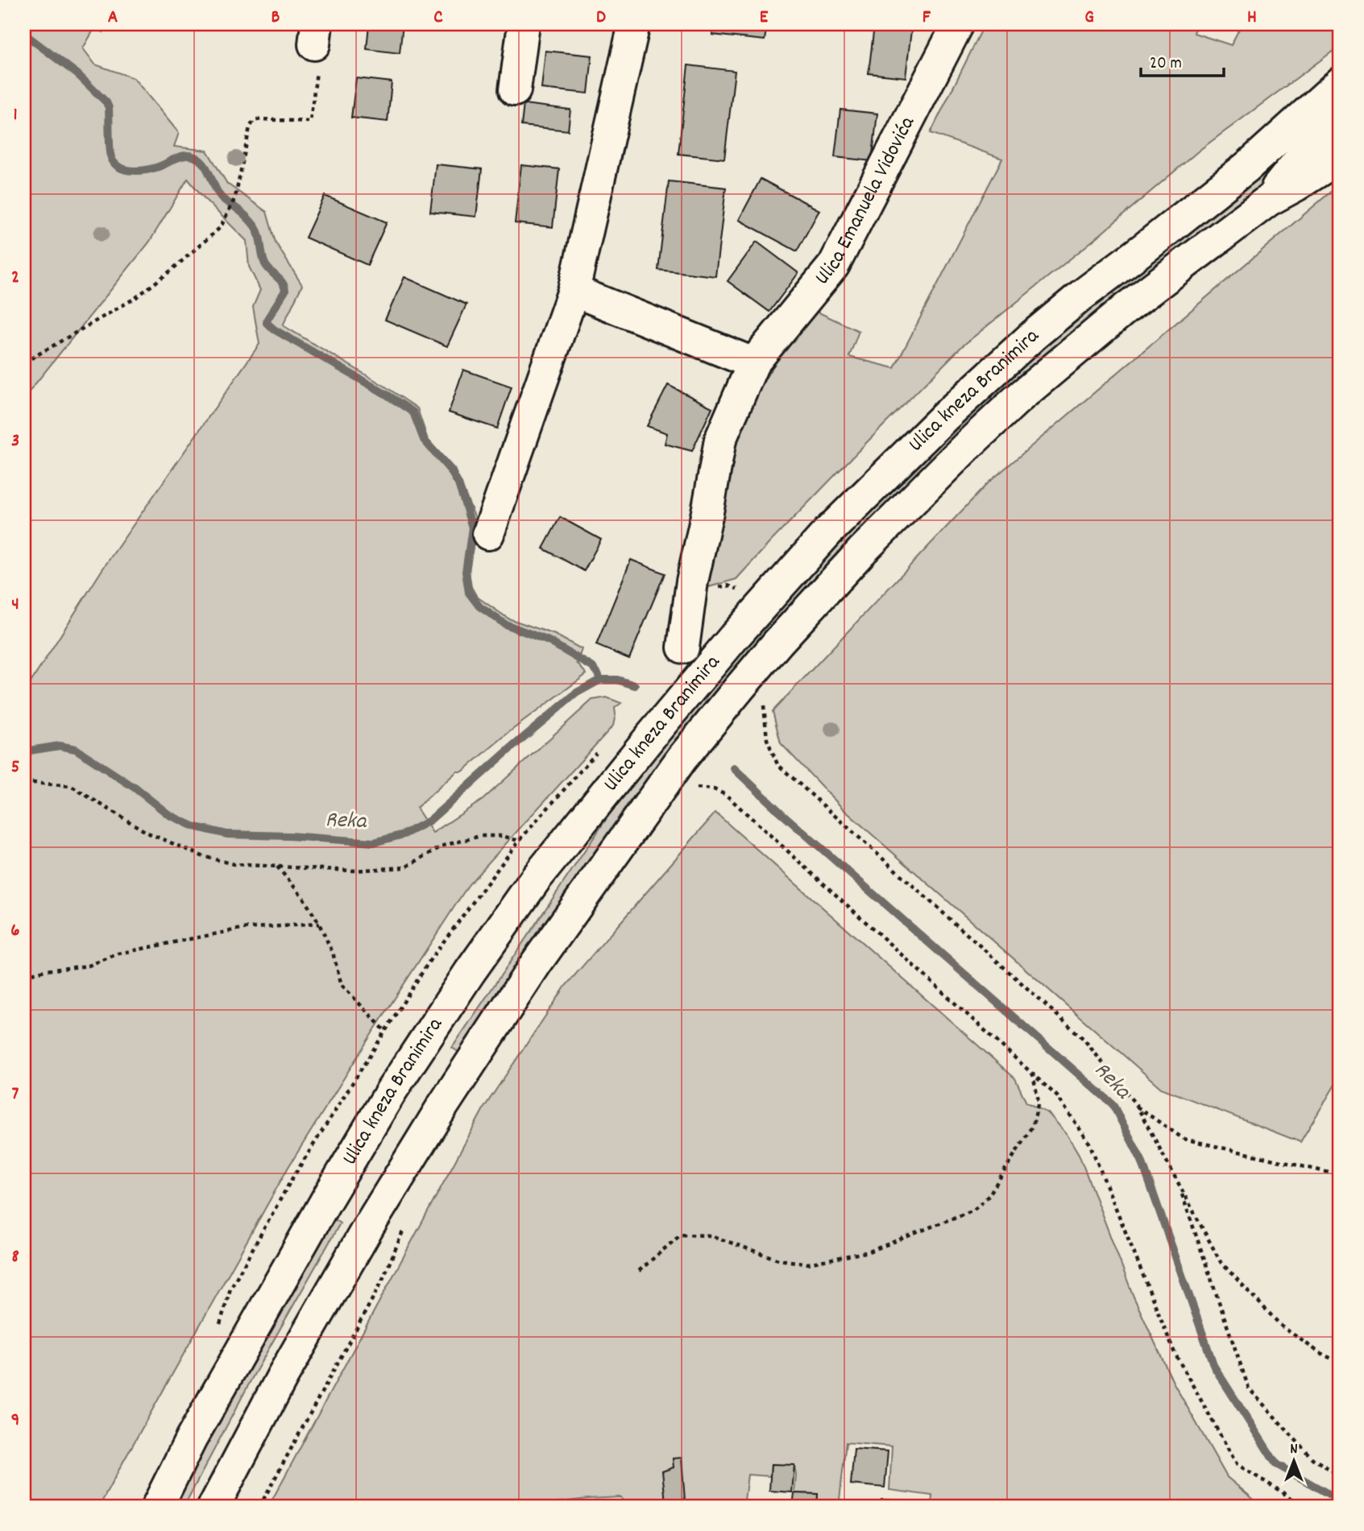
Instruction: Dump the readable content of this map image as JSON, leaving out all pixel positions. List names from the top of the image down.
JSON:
{
  "streets": {
    "street": ["Ulica Emanuela Vidovića", "Ulica kneza Branimira"]
  },
  "water": ["Reka"],
  "scale_bar": "20 m",
  "north": "top",
  "grid": {
    "columns": [
      "A",
      "B",
      "C",
      "D",
      "E",
      "F",
      "G",
      "H"
    ],
    "rows": [
      "1",
      "2",
      "3",
      "4",
      "5",
      "6",
      "7",
      "8",
      "9"
    ]
  }
}
